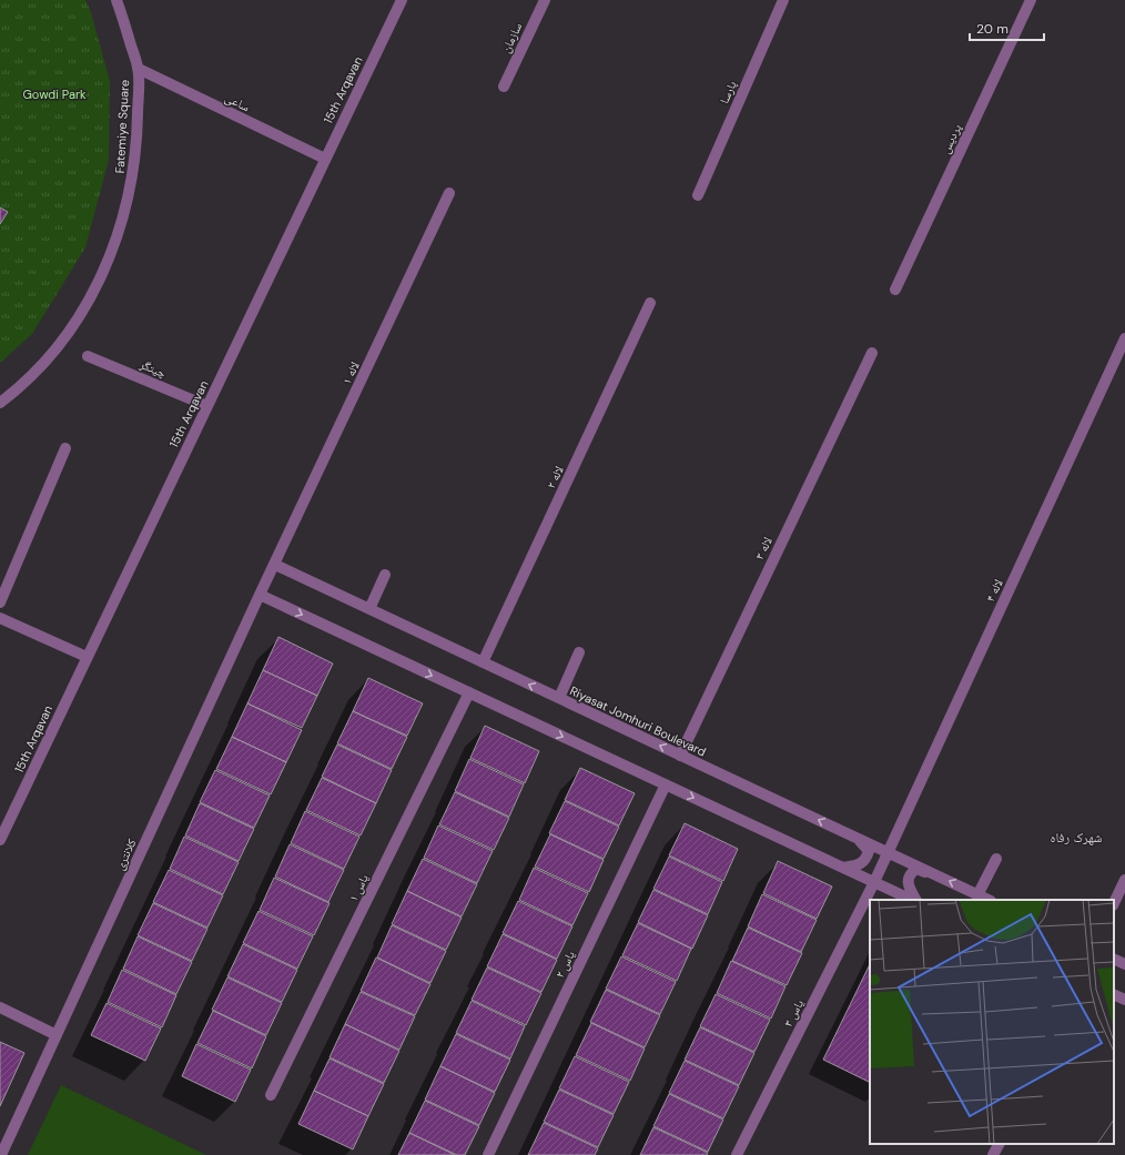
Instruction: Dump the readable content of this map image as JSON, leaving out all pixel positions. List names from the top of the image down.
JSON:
{
  "streets": {
    "street": [
      "سازمان",
      "15th Arqavan",
      "پارسا",
      "ساعی",
      "Fatemiye Square",
      "پردیس",
      "چیتگر",
      "لاله ۱",
      "لاله ۲",
      "لاله ۳",
      "لاله ۴",
      "Riyasat Jomhuri Boulevard",
      "کلانتری",
      "یاس ۱",
      "یاس ۲",
      "یاس ۳"
    ]
  },
  "crossings": [
    ["15th Arqavan", "ساعی"],
    ["15th Arqavan", "چیتگر"],
    ["ساعی", "Fatemiye Square"],
    ["لاله ۱", "Riyasat Jomhuri Boulevard"],
    ["لاله ۱", "کلانتری"],
    ["لاله ۲", "Riyasat Jomhuri Boulevard"],
    ["لاله ۳", "Riyasat Jomhuri Boulevard"],
    ["لاله ۴", "Riyasat Jomhuri Boulevard"],
    ["لاله ۴", "یاس ۳"],
    ["Riyasat Jomhuri Boulevard", "کلانتری"]
  ],
  "districts": ["شهرک رفاه"],
  "parks": ["Gowdi Park"],
  "scale_bar": "20 m"
}
